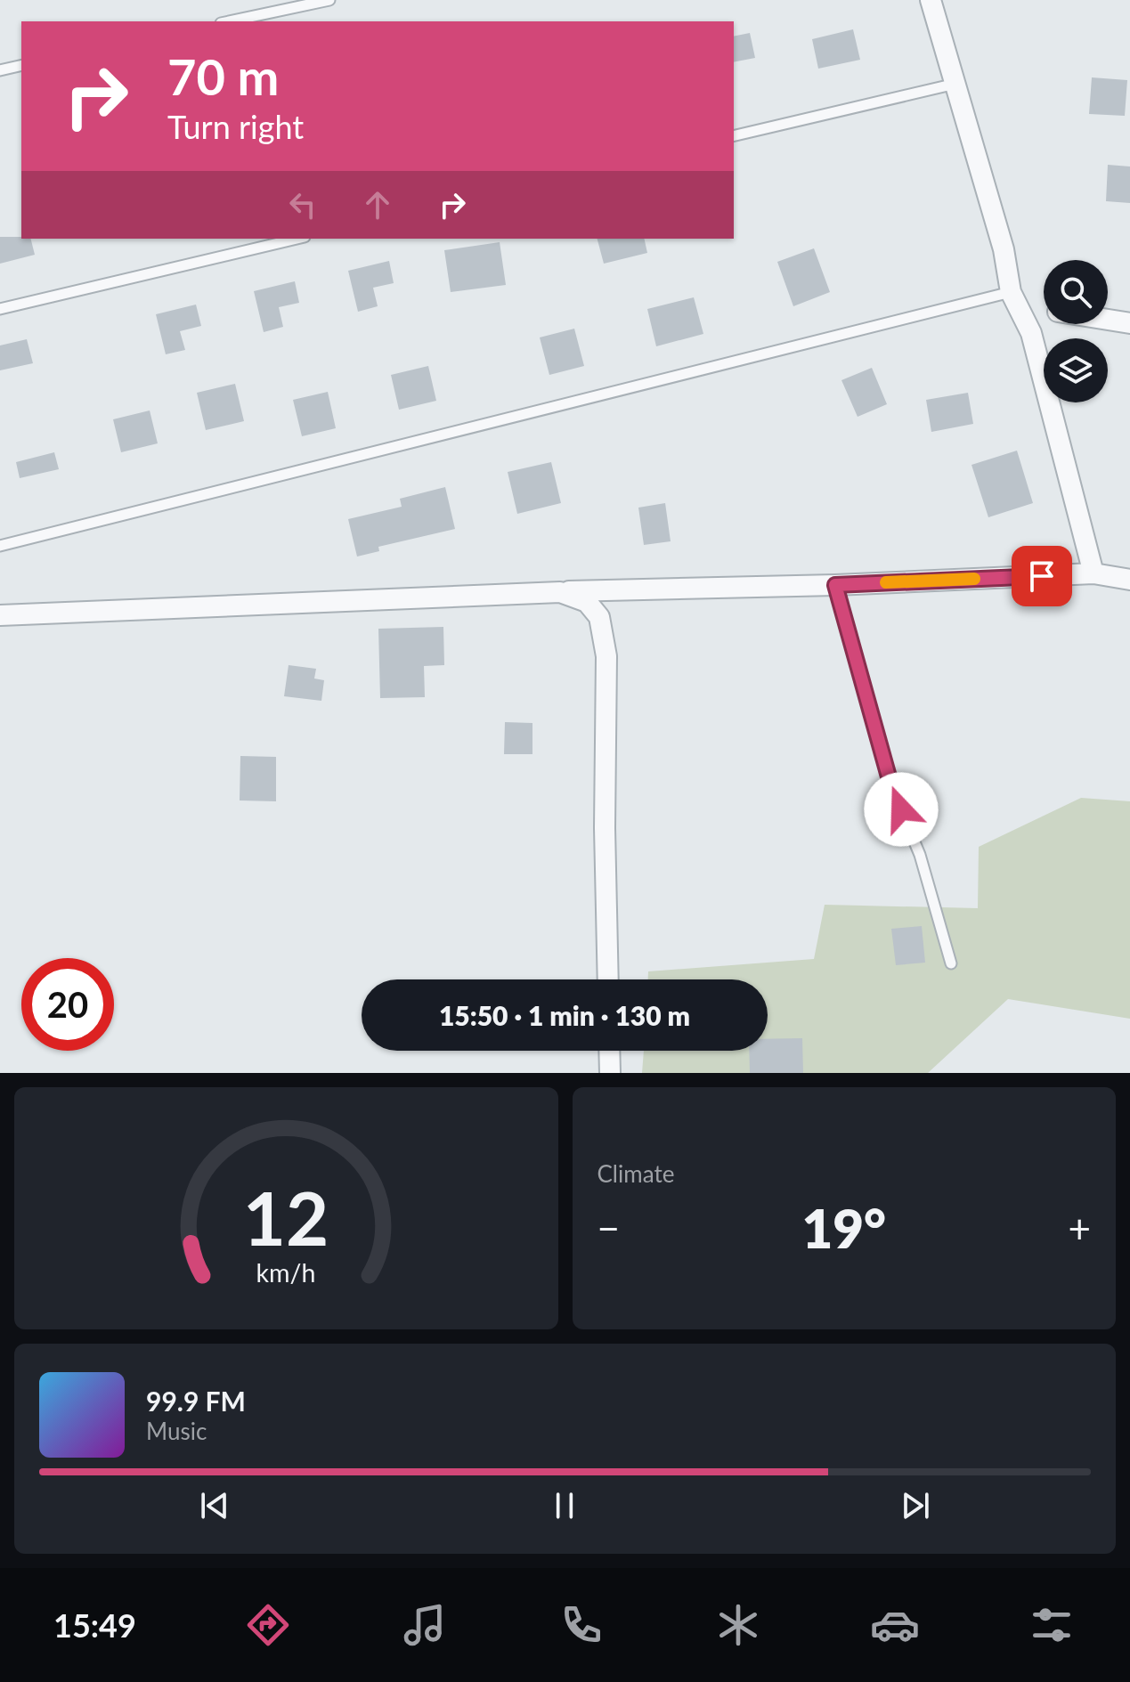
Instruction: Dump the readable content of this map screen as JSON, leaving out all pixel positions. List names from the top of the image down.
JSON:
{
  "page": {
    "turn": ["70 m", "Turn right"],
    "limit": "20",
    "trip": "15:50 · 1 min · 130 m",
    "tile": "Climate",
    "heat": ["−", "19°", "+"],
    "song": ["99.9 FM", "Music"],
    "tabs": "15:49",
    "gauge": ["12", "km/h"]
  }
}
